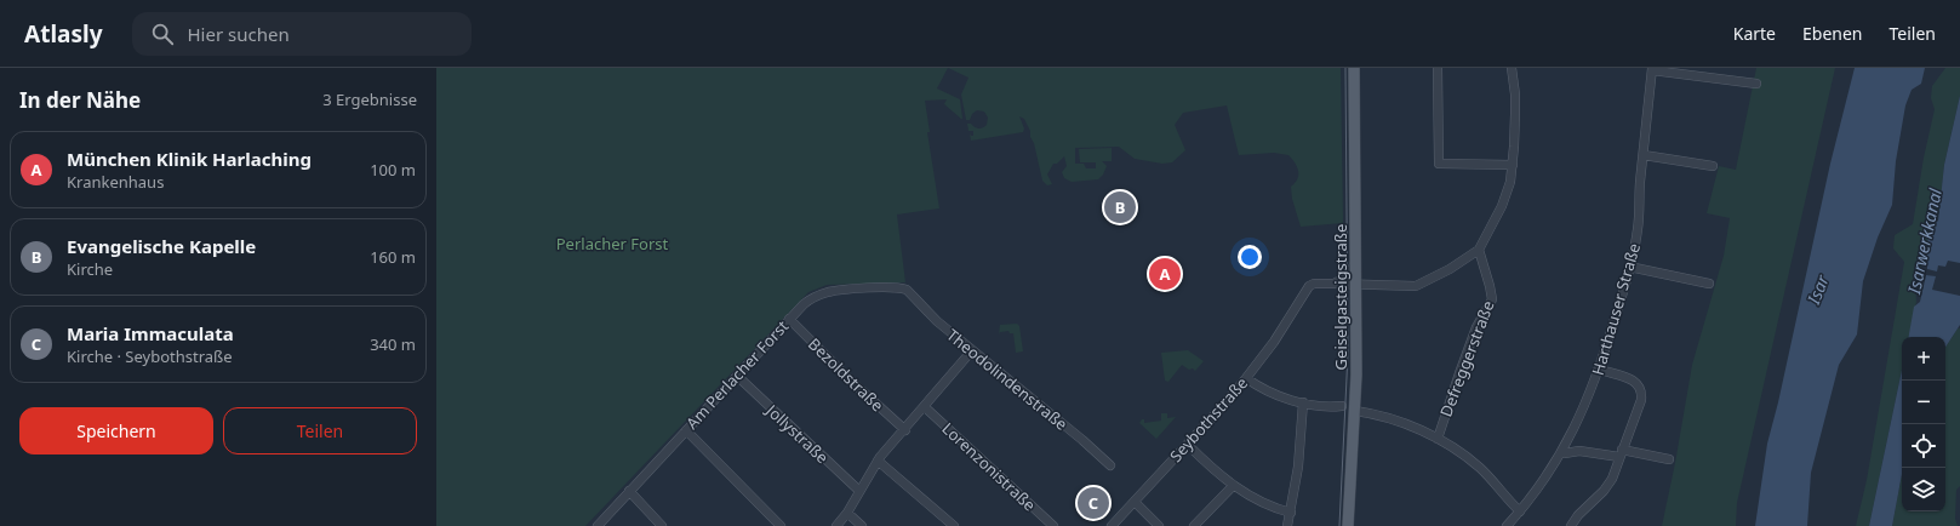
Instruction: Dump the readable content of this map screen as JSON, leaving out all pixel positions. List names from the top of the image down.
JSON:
{
  "streets": {
    "main road": ["Geiselgasteigstraße"],
    "street": [
      "Harthauser Straße",
      "Defreggerstraße",
      "Am Perlacher Forst",
      "Bezoldstraße",
      "Theodolindenstraße",
      "Seybothstraße",
      "Jollystraße",
      "Lorenzonistraße"
    ]
  },
  "crossings": [
    ["Am Perlacher Forst", "Bezoldstraße"],
    ["Am Perlacher Forst", "Theodolindenstraße"],
    ["Am Perlacher Forst", "Jollystraße"]
  ],
  "water": ["Isarwerkkanal", "Isar"],
  "parks": ["Perlacher Forst"],
  "page": {
    "header": "Atlasly",
    "search": "Hier suchen",
    "nav": ["Karte", "Ebenen", "Teilen"],
    "heading": ["In der Nähe", "3 Ergebnisse"],
    "list": [
      {
        "mark": "A",
        "name": "München Klinik Harlaching",
        "note": "Krankenhaus",
        "value": "100 m"
      },
      {
        "mark": "B",
        "name": "Evangelische Kapelle",
        "note": "Kirche",
        "value": "160 m"
      },
      {
        "mark": "C",
        "name": "Maria Immaculata",
        "note": "Kirche · Seybothstraße",
        "value": "340 m"
      }
    ],
    "pins": ["B", "A", "C"],
    "map_buttons": ["+", "−"],
    "buttons": ["Speichern", "Teilen"]
  }
}
